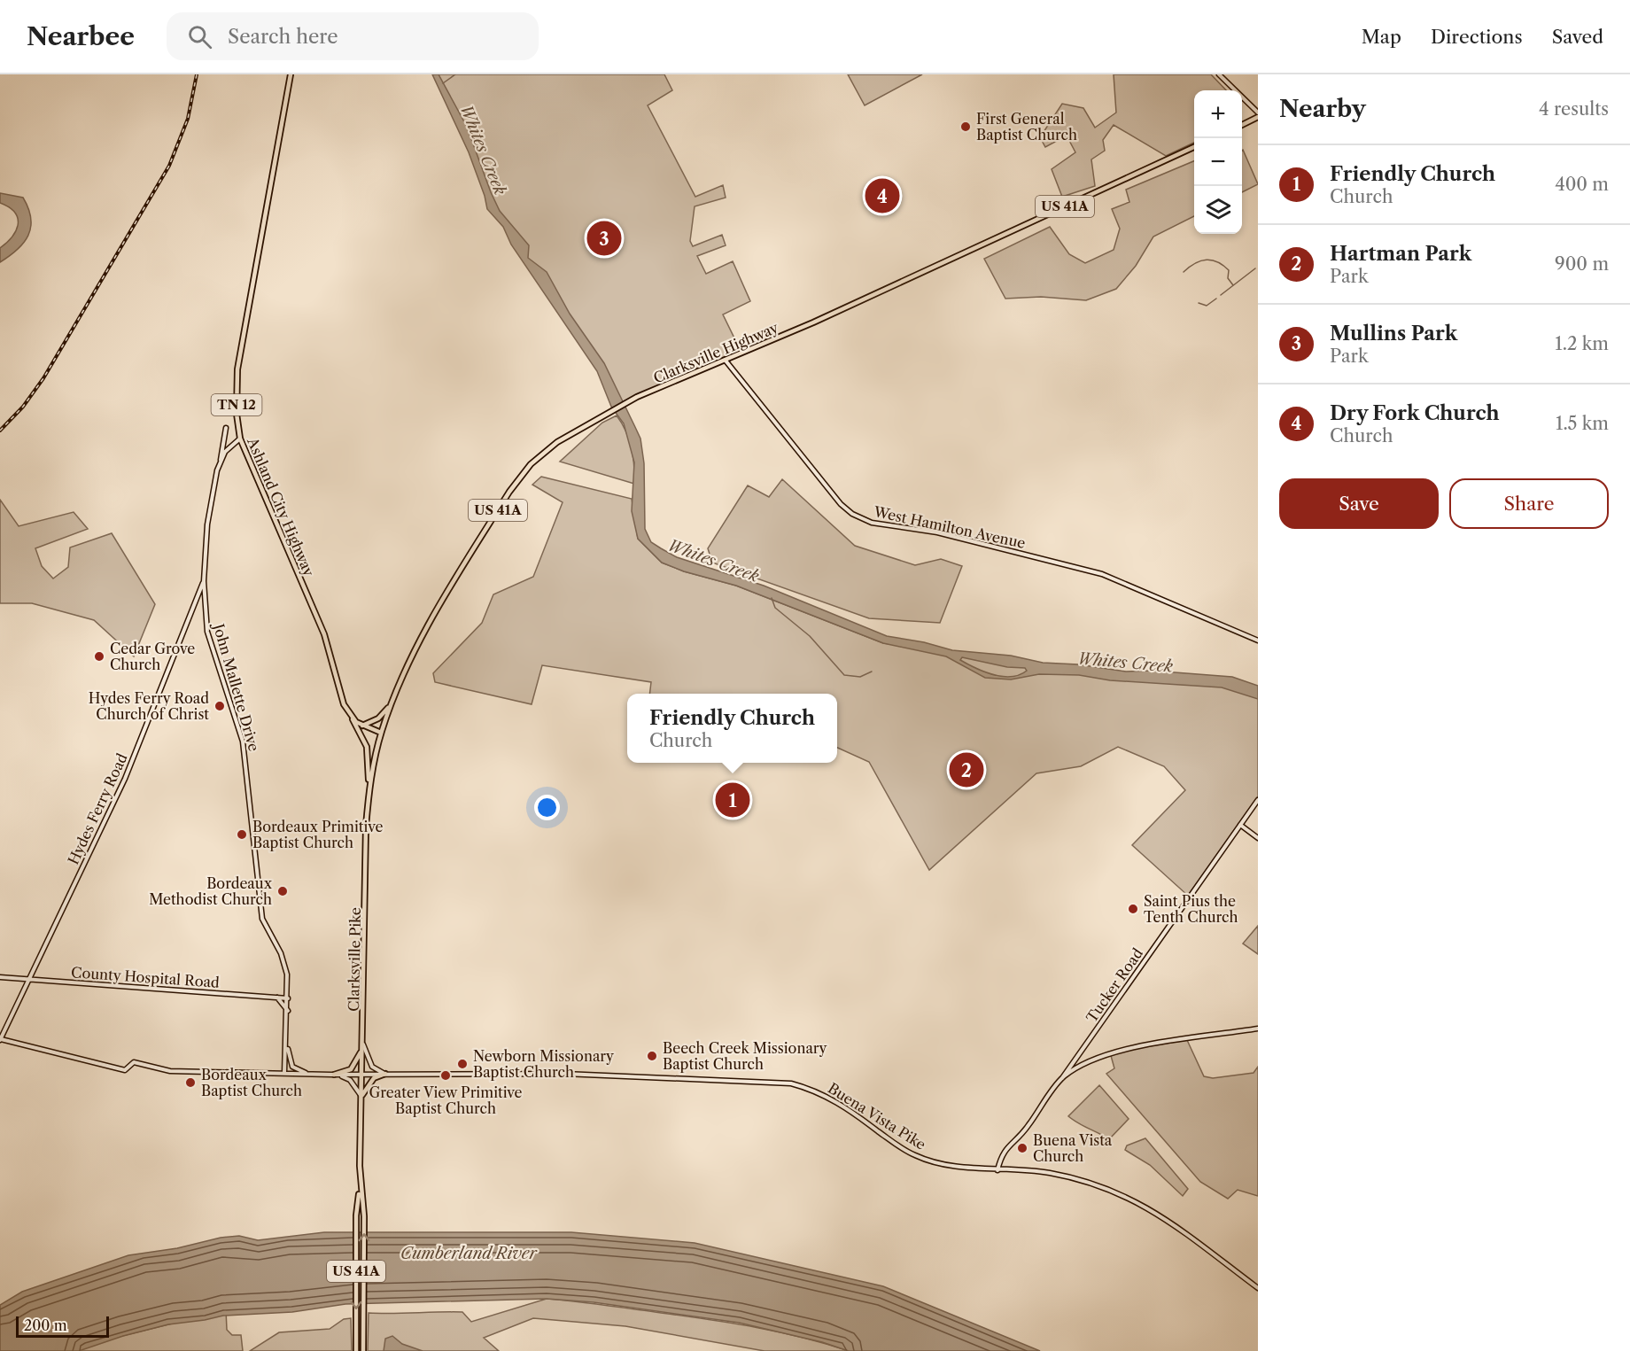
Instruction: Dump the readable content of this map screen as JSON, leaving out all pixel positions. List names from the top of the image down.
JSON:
{
  "streets": {
    "main road": [
      "US 41A",
      "Clarksville Highway",
      "TN 12",
      "Ashland City Highway",
      "Clarksville Pike"
    ],
    "street": [
      "West Hamilton Avenue",
      "John Mallette Drive",
      "Hydes Ferry Road",
      "County Hospital Road",
      "Tucker Road",
      "Buena Vista Pike"
    ]
  },
  "crossings": [
    ["Clarksville Highway", "Ashland City Highway"],
    ["Clarksville Highway", "West Hamilton Avenue"],
    ["Clarksville Highway", "Clarksville Pike"],
    ["Ashland City Highway", "Clarksville Pike"],
    ["John Mallette Drive", "Hydes Ferry Road"],
    ["John Mallette Drive", "County Hospital Road"],
    ["John Mallette Drive", "Buena Vista Pike"],
    ["Hydes Ferry Road", "County Hospital Road"],
    ["Hydes Ferry Road", "Buena Vista Pike"],
    ["Clarksville Pike", "Buena Vista Pike"]
  ],
  "water": ["Whites Creek", "Cumberland River"],
  "places": [
    "First General Baptist Church",
    "Cedar Grove Church",
    "Hydes Ferry Road Church of Christ",
    "Bordeaux Primitive Baptist Church",
    "Bordeaux Methodist Church",
    "Saint Pius the Tenth Church",
    "Beech Creek Missionary Baptist Church",
    "Newborn Missionary Baptist Church",
    "Greater View Primitive Baptist Church",
    "Bordeaux Baptist Church",
    "Buena Vista Church"
  ],
  "scale_bar": "200 m",
  "page": {
    "header": "Nearbee",
    "search": "Search here",
    "nav": ["Map", "Directions", "Saved"],
    "heading": ["Nearby", "4 results"],
    "map_buttons": ["+", "−"],
    "list": [
      {
        "mark": "1",
        "name": "Friendly Church",
        "note": "Church",
        "value": "400 m"
      },
      {
        "mark": "2",
        "name": "Hartman Park",
        "note": "Park",
        "value": "900 m"
      },
      {
        "mark": "3",
        "name": "Mullins Park",
        "note": "Park",
        "value": "1.2 km"
      },
      {
        "mark": "4",
        "name": "Dry Fork Church",
        "note": "Church",
        "value": "1.5 km"
      }
    ],
    "pins": [
      "4",
      "3",
      "2",
      "1"
    ],
    "buttons": ["Save", "Share"],
    "popup": ["Friendly Church", "Church"],
    "scale": "200 m"
  }
}
